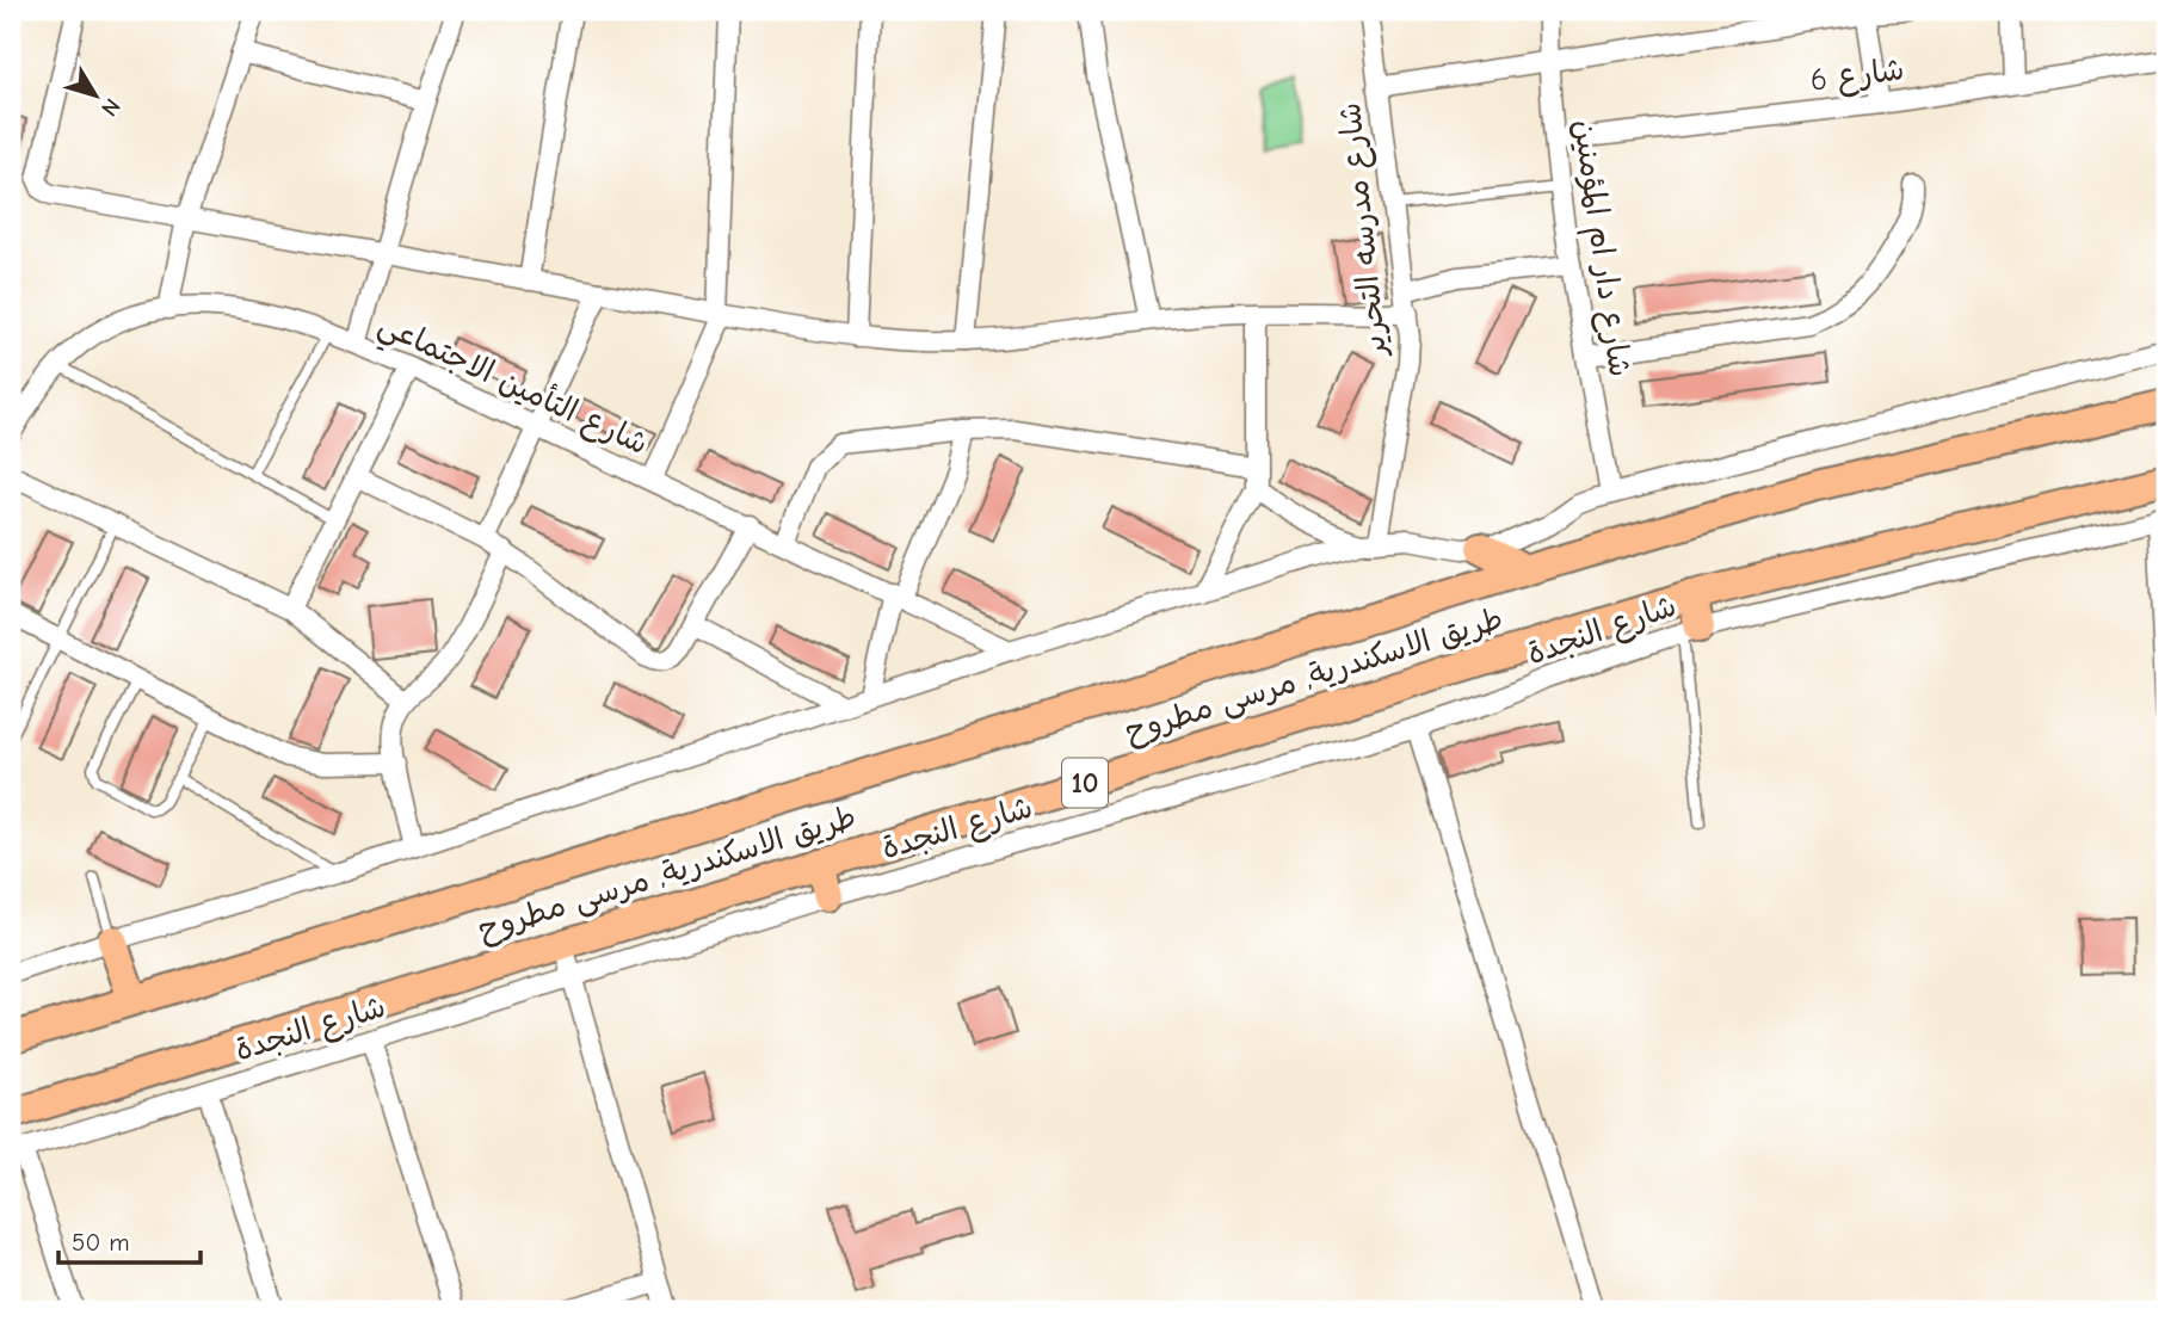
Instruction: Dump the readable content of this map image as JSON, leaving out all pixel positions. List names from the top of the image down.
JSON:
{
  "streets": {
    "main road": ["طريق الاسكندرية, مرسى مطروح", "10"],
    "street": [
      "شارع 6",
      "شارع مدرسه التحرير",
      "شارع دار ام المؤمنين",
      "شارع التأمين الاجتماعي",
      "شارع النجدة"
    ]
  },
  "crossings": [
    ["شارع 6", "شارع دار ام المؤمنين"]
  ],
  "scale_bar": "50 m",
  "north": "bottom right"
}
